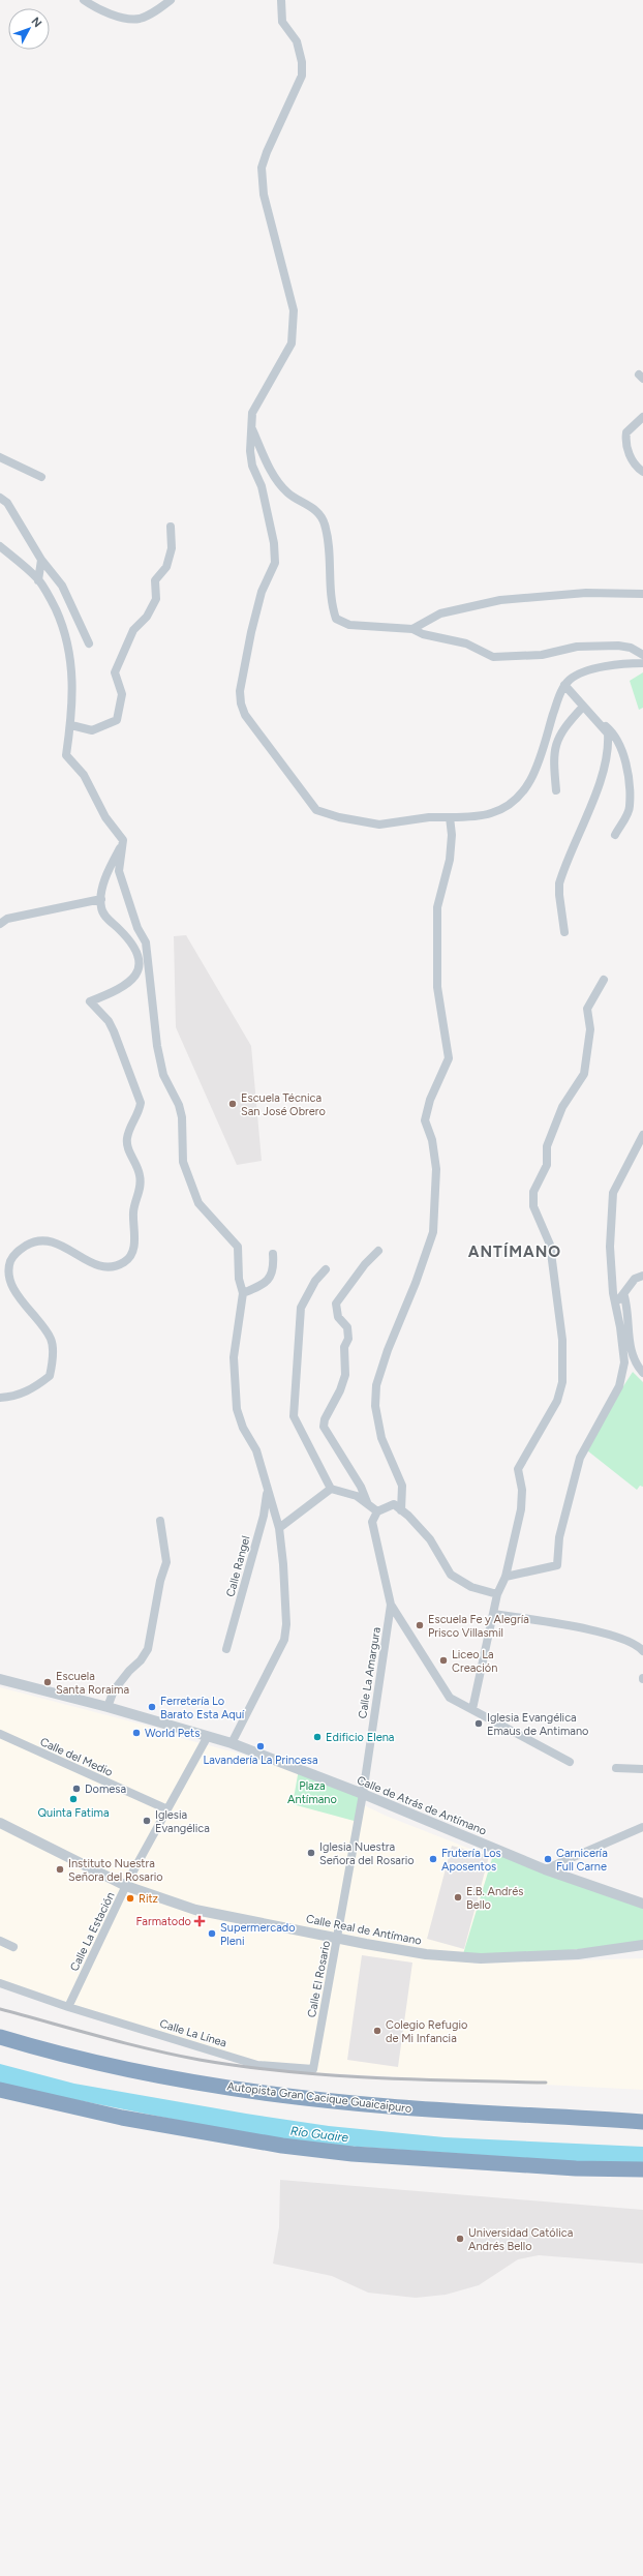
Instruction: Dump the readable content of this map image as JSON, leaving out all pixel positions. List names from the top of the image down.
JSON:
{
  "streets": {
    "highway": ["Autopista Gran Cacique Guaicaipuro"],
    "street": [
      "Calle Rangel",
      "Calle La Amargura",
      "Calle del Medio",
      "Calle de Atrás de Antímano",
      "Calle Real de Antímano",
      "Calle La Estación",
      "Calle El Rosario",
      "Calle La Línea"
    ]
  },
  "crossings": [
    ["Calle La Amargura", "Calle de Atrás de Antímano"],
    ["Calle La Amargura", "Calle El Rosario"],
    ["Calle del Medio", "Calle La Estación"],
    ["Calle de Atrás de Antímano", "Calle La Estación"],
    ["Calle de Atrás de Antímano", "Calle El Rosario"],
    ["Calle Real de Antímano", "Calle La Estación"],
    ["Calle Real de Antímano", "Calle El Rosario"],
    ["Calle La Estación", "Calle La Línea"],
    ["Calle El Rosario", "Calle La Línea"]
  ],
  "districts": ["ANTÍMANO"],
  "water": ["Río Guaire"],
  "parks": ["Plaza Antímano"],
  "places": {
    "other": [
      "Escuela Técnica San José Obrero",
      "Escuela Fe y Alegría Prisco Villasmil",
      "Liceo La Creación",
      "Escuela Santa Roraima",
      "Ferretería Lo Barato Esta Aquí",
      "Iglesia Evangélica Emaus de Antimano",
      "World Pets",
      "Edificio Elena",
      "Lavandería La Princesa",
      "Domesa",
      "Quinta Fatima",
      "Iglesia Evangélica",
      "Iglesia Nuestra Señora del Rosario",
      "Frutería Los Aposentos",
      "Carnicería Full Carne",
      "Instituto Nuestra Señora del Rosario",
      "E.B. Andrés Bello",
      "Ritz",
      "Supermercado Pleni",
      "Colegio Refugio de Mi Infancia",
      "Universidad Católica Andrés Bello"
    ],
    "health": ["Farmatodo"]
  },
  "north": "top right"
}
